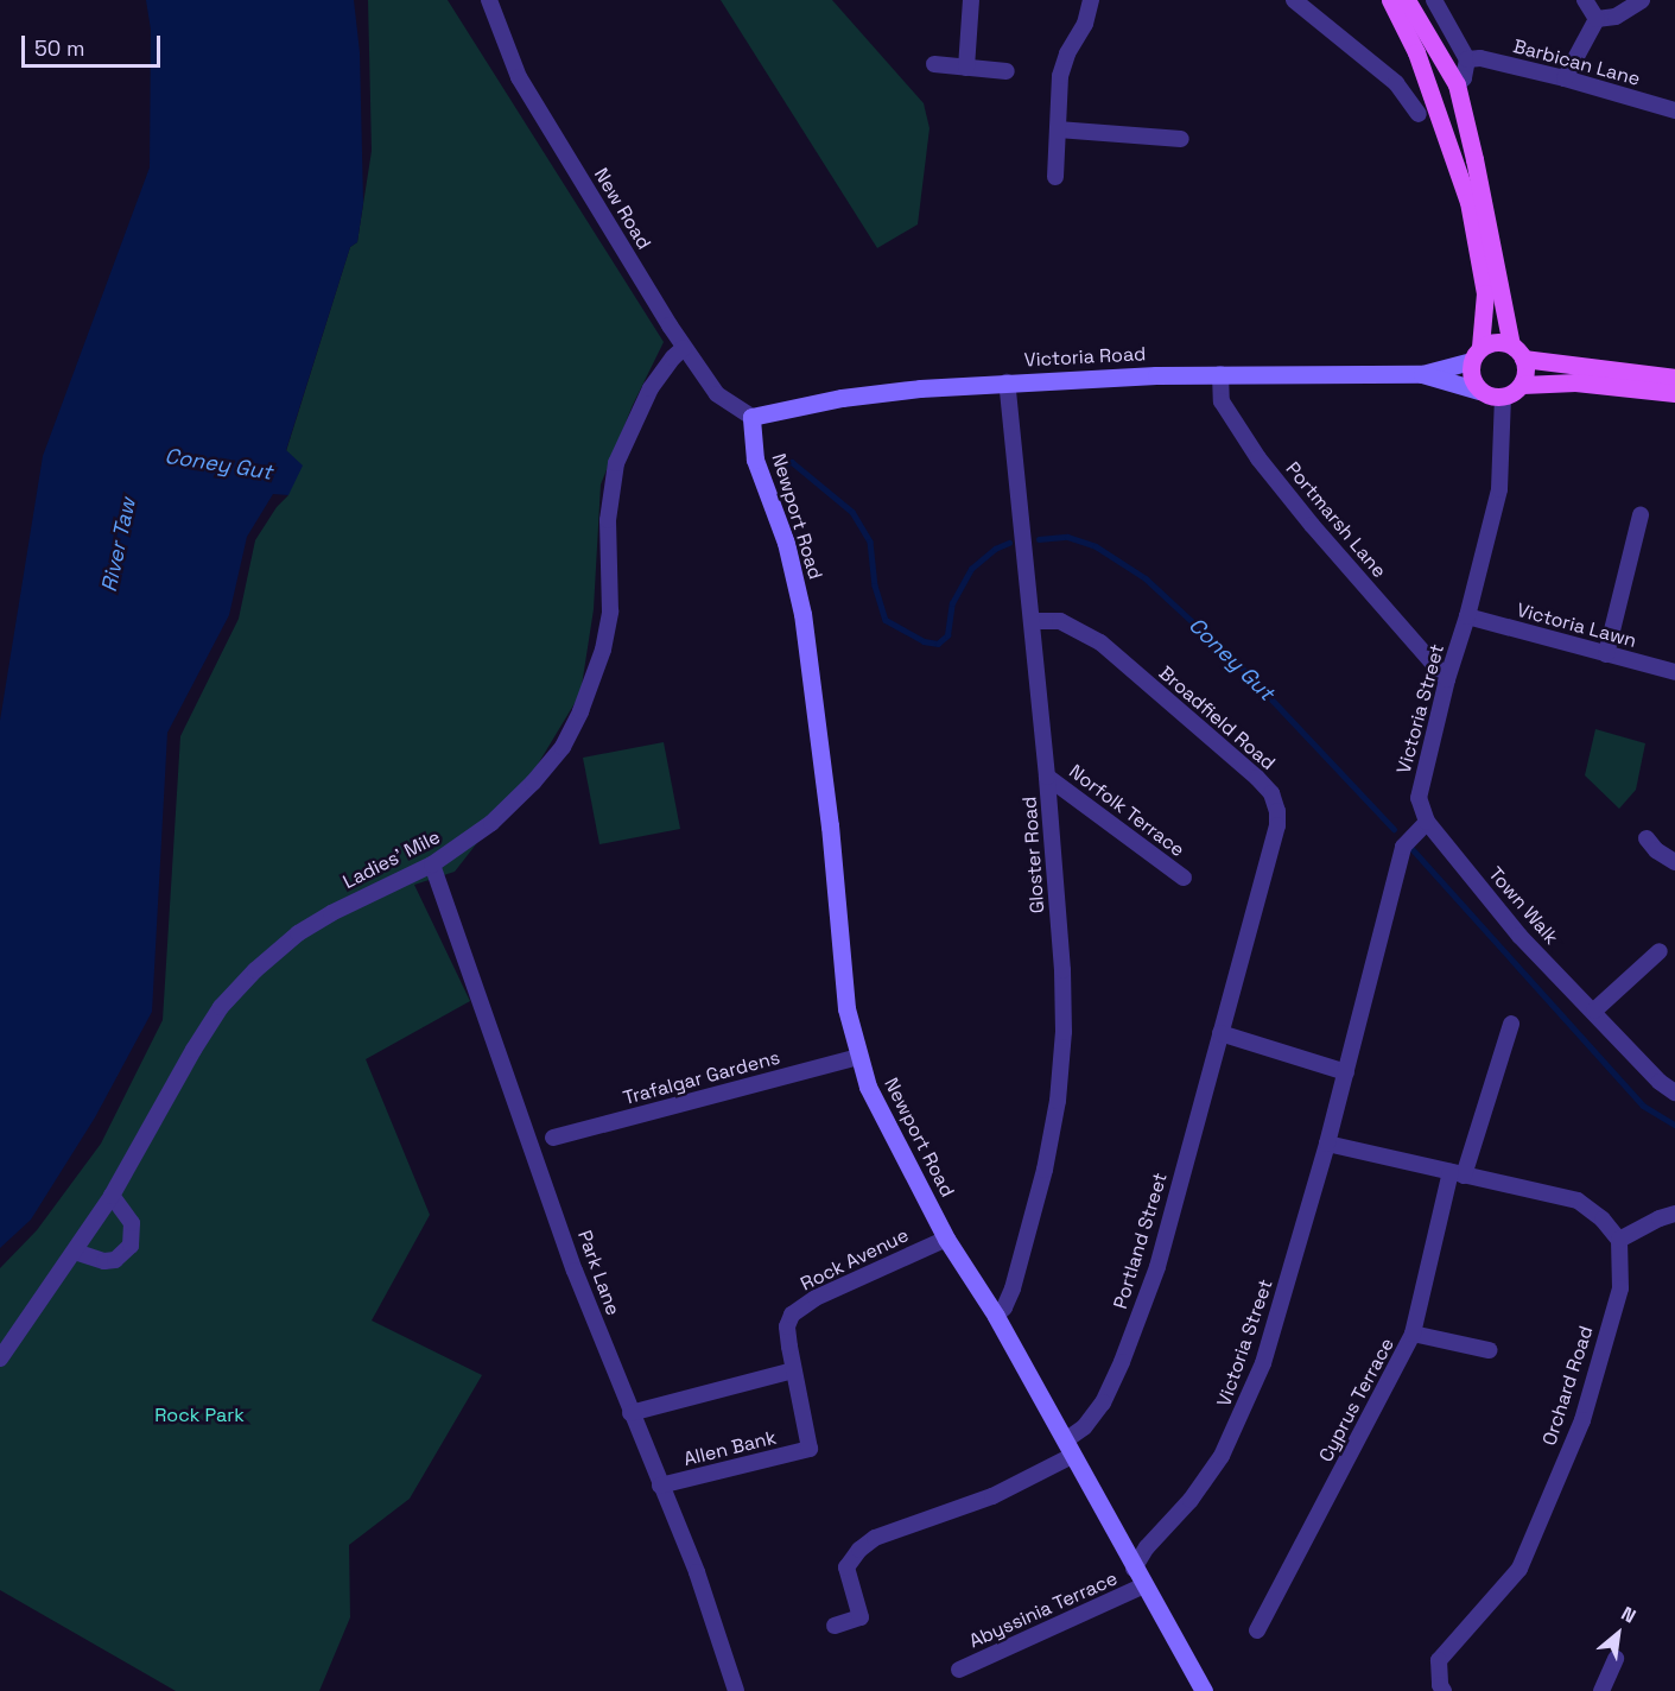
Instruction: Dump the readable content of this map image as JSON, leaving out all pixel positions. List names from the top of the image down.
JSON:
{
  "streets": {
    "street": [
      "Barbican Lane",
      "New Road",
      "Victoria Road",
      "Newport Road",
      "Portmarsh Lane",
      "Victoria Lawn",
      "Victoria Street",
      "Broadfield Road",
      "Norfolk Terrace",
      "Gloster Road",
      "Ladies' Mile",
      "Town Walk",
      "Trafalgar Gardens",
      "Portland Street",
      "Rock Avenue",
      "Park Lane",
      "Orchard Road",
      "Cyprus Terrace",
      "Allen Bank",
      "Abyssinia Terrace"
    ]
  },
  "crossings": [
    ["New Road", "Victoria Road"],
    ["New Road", "Newport Road"],
    ["New Road", "Ladies' Mile"],
    ["Victoria Road", "Newport Road"],
    ["Victoria Road", "Portmarsh Lane"],
    ["Victoria Road", "Victoria Street"],
    ["Victoria Road", "Gloster Road"],
    ["Newport Road", "Victoria Street"],
    ["Newport Road", "Gloster Road"],
    ["Newport Road", "Trafalgar Gardens"],
    ["Newport Road", "Portland Street"],
    ["Newport Road", "Rock Avenue"],
    ["Newport Road", "Abyssinia Terrace"],
    ["Portmarsh Lane", "Victoria Street"],
    ["Victoria Lawn", "Victoria Street"],
    ["Victoria Street", "Town Walk"],
    ["Broadfield Road", "Gloster Road"],
    ["Broadfield Road", "Portland Street"],
    ["Norfolk Terrace", "Gloster Road"],
    ["Ladies' Mile", "Park Lane"],
    ["Rock Avenue", "Allen Bank"],
    ["Park Lane", "Allen Bank"]
  ],
  "water": ["Coney Gut", "River Taw"],
  "parks": ["Rock Park"],
  "scale_bar": "50 m",
  "north": "top right"
}
